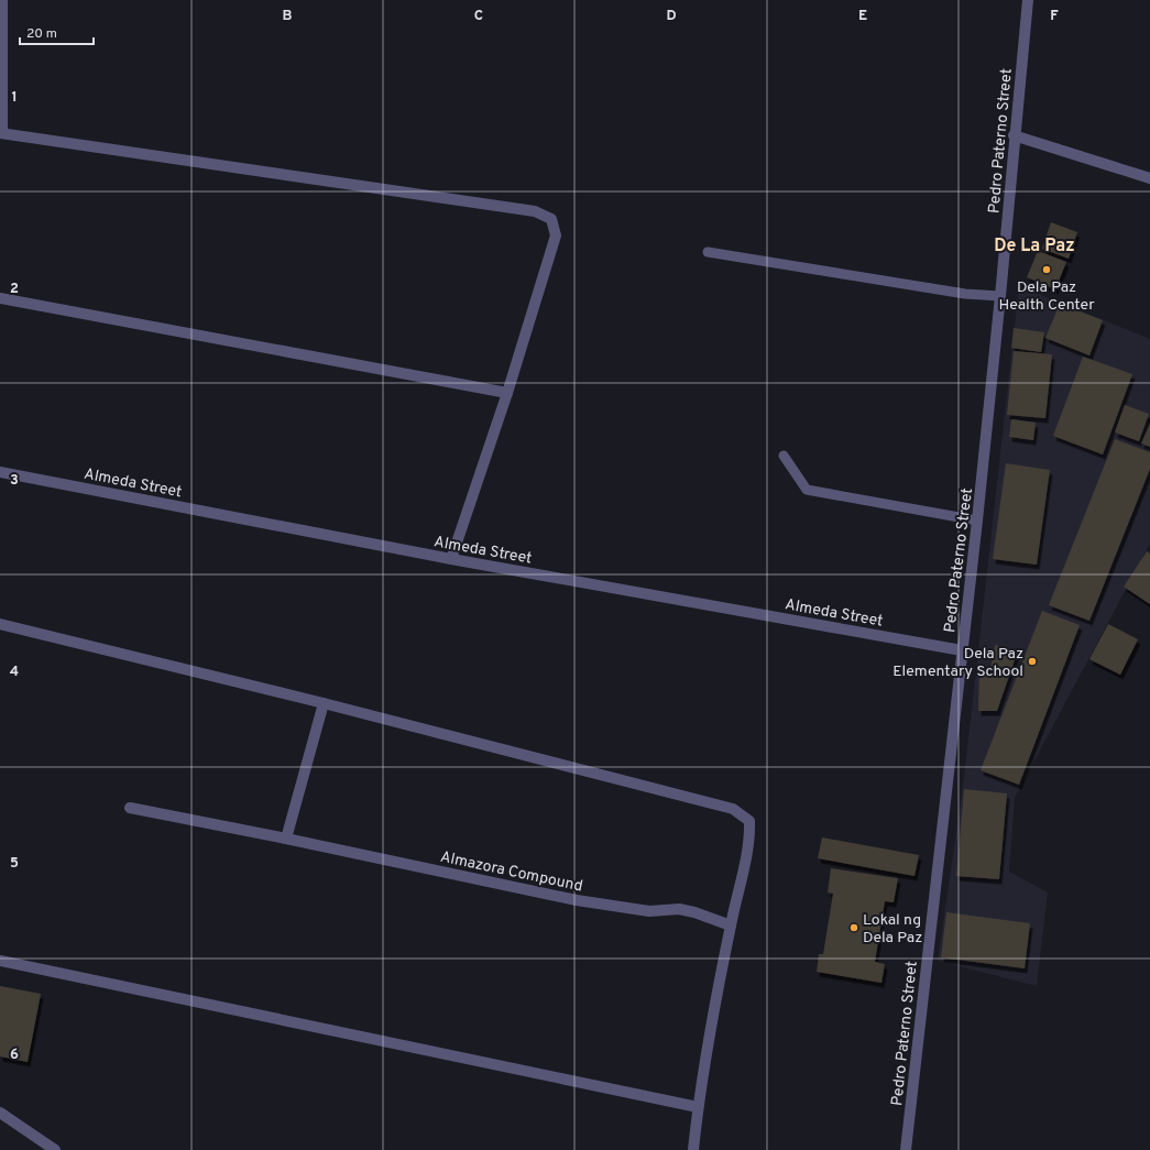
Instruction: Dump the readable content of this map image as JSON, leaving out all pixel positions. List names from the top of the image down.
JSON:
{
  "streets": {
    "street": ["Pedro Paterno Street", "Almeda Street", "Almazora Compound"]
  },
  "crossings": [
    ["Pedro Paterno Street", "Almeda Street"]
  ],
  "districts": ["De La Paz"],
  "places": ["Dela Paz Health Center", "Dela Paz Elementary School", "Lokal ng Dela Paz"],
  "scale_bar": "20 m",
  "grid": {
    "columns": [
      "B",
      "C",
      "D",
      "E",
      "F"
    ],
    "rows": [
      "1",
      "2",
      "3",
      "4",
      "5",
      "6"
    ]
  }
}
